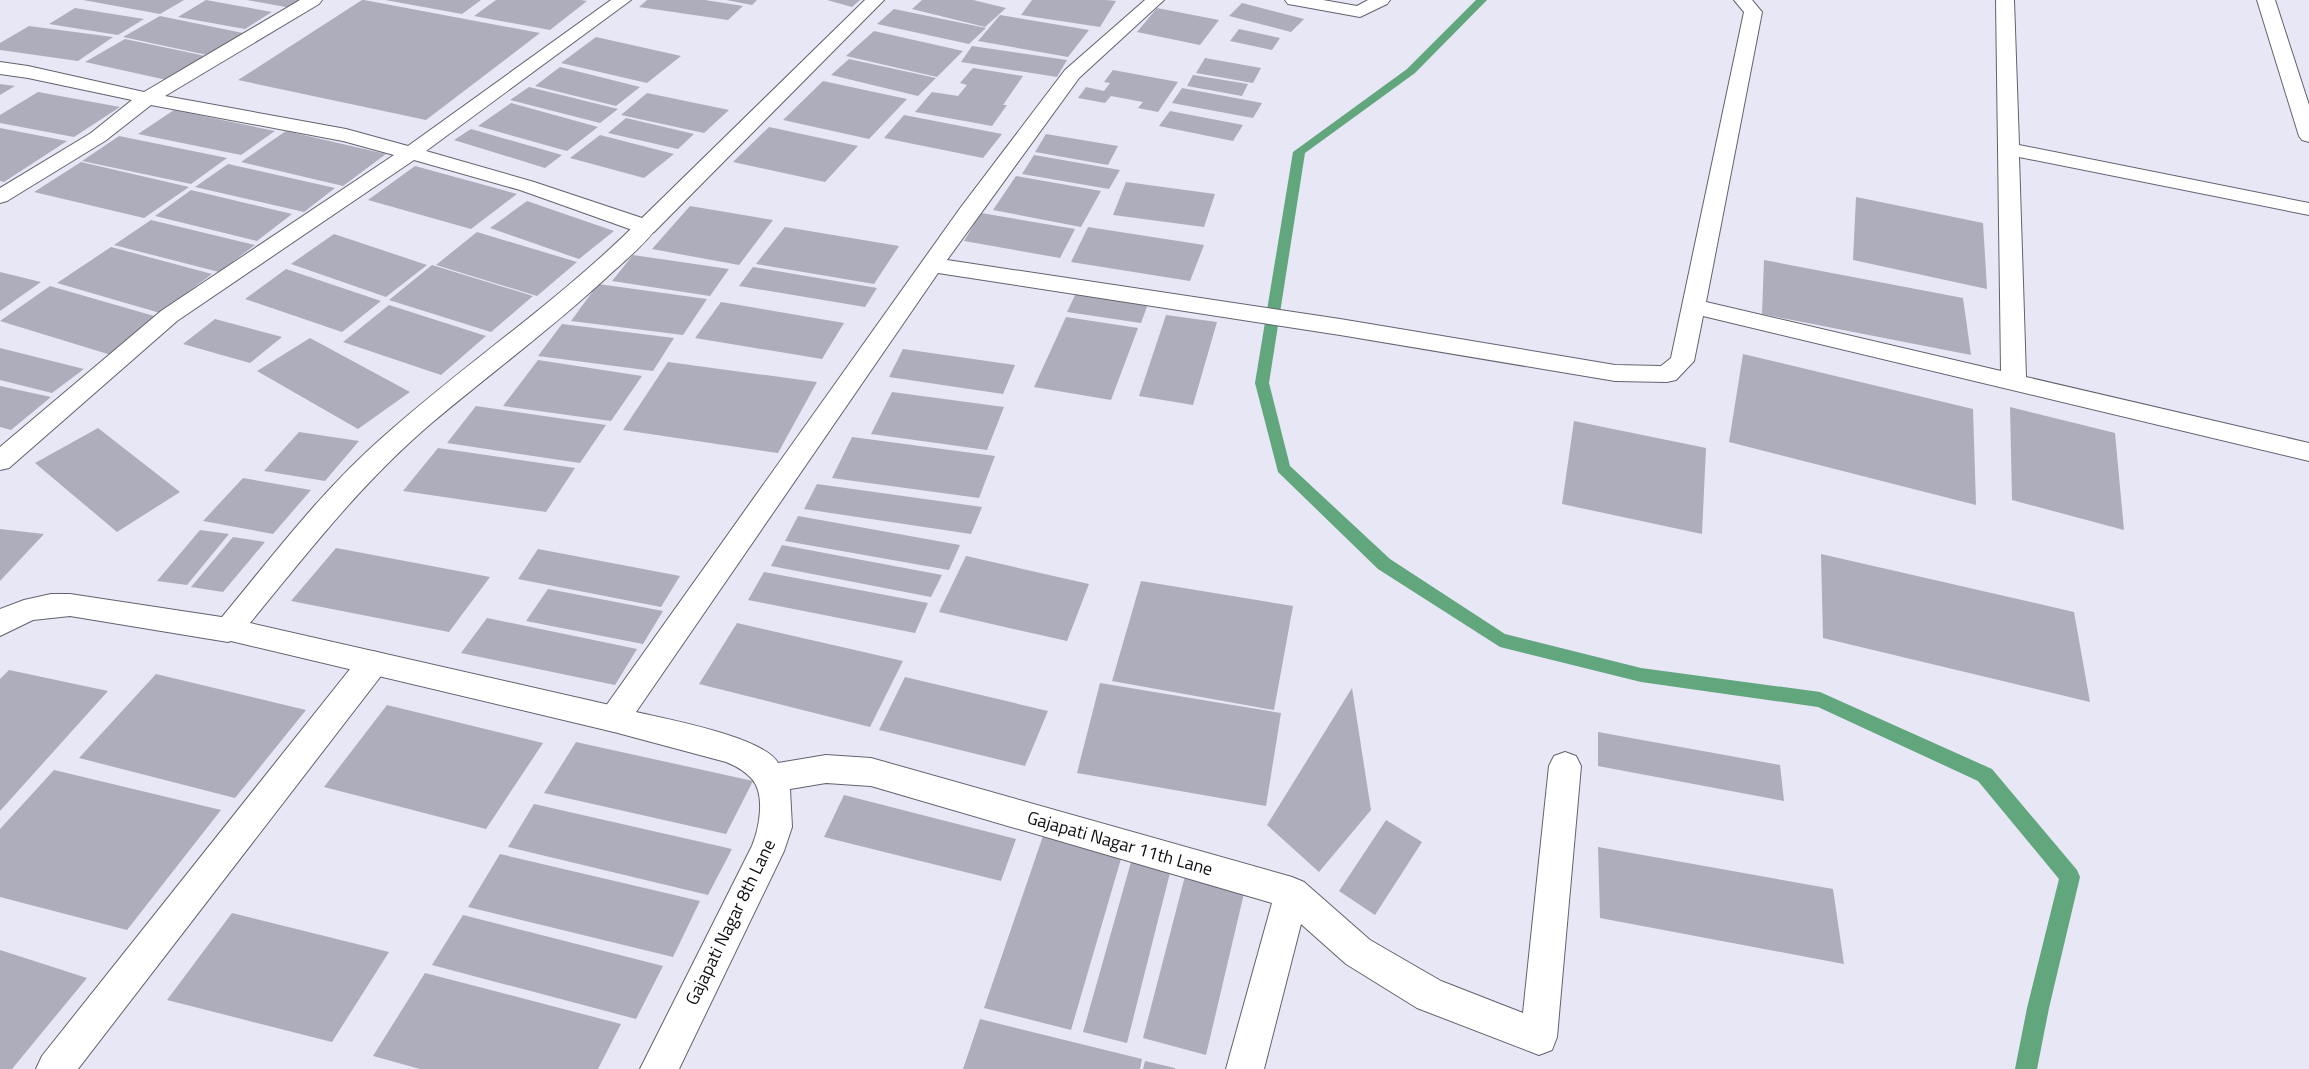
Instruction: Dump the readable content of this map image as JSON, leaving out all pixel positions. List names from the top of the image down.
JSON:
{
  "streets": {
    "street": ["Gajapati Nagar 11th Lane", "Gajapati Nagar 8th Lane"]
  },
  "crossings": [
    ["Gajapati Nagar 11th Lane", "Gajapati Nagar 8th Lane"]
  ]
}
